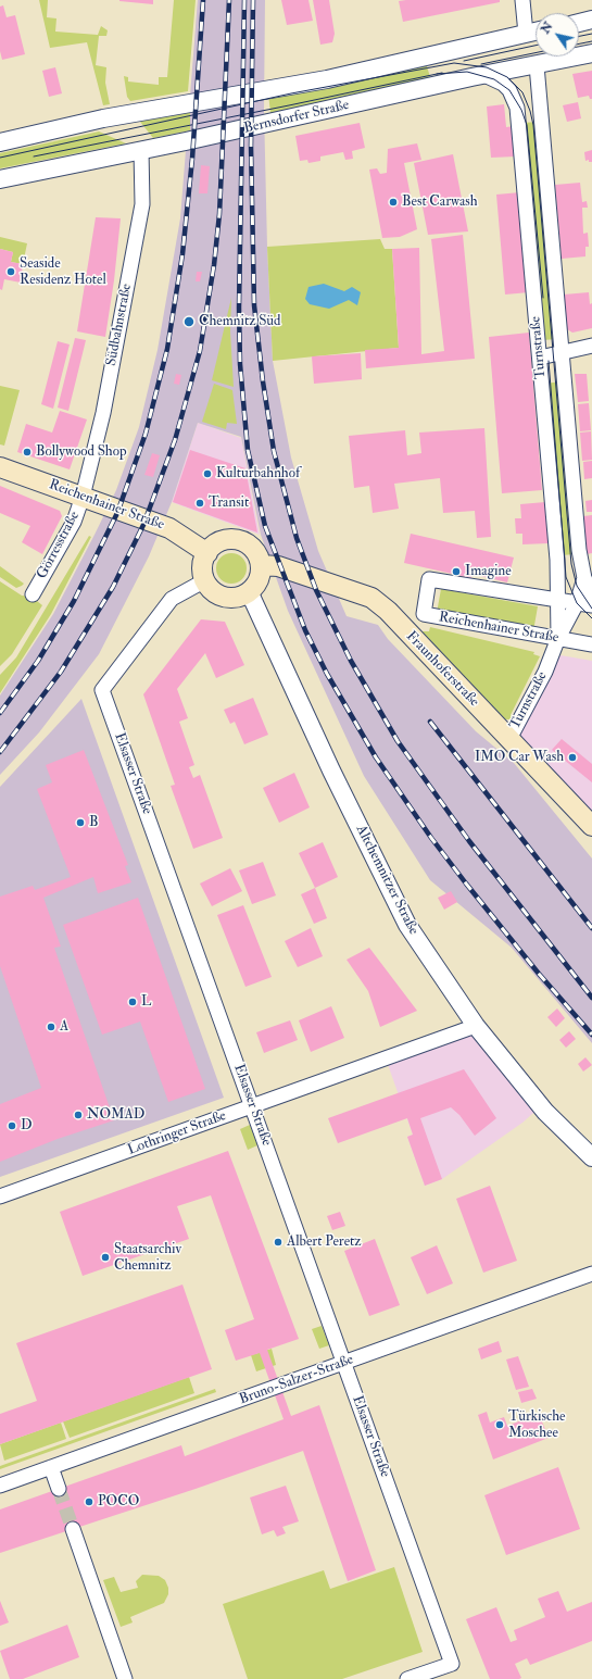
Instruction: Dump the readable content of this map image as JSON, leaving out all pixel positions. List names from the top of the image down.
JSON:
{
  "streets": {
    "main road": ["Reichenhainer Straße", "Fraunhoferstraße"],
    "street": [
      "Bernsdorfer Straße",
      "Südbahnstraße",
      "Turnstraße",
      "Görresstraße",
      "Elsasser Straße",
      "Altchemnitzer Straße",
      "Lothringer Straße",
      "Bruno-Salzer-Straße"
    ]
  },
  "crossings": [
    ["Bernsdorfer Straße", "Südbahnstraße"],
    ["Bernsdorfer Straße", "Turnstraße"],
    ["Südbahnstraße", "Reichenhainer Straße"],
    ["Südbahnstraße", "Görresstraße"],
    ["Turnstraße", "Reichenhainer Straße"],
    ["Turnstraße", "Fraunhoferstraße"],
    ["Reichenhainer Straße", "Görresstraße"],
    ["Reichenhainer Straße", "Fraunhoferstraße"],
    ["Reichenhainer Straße", "Elsasser Straße"],
    ["Reichenhainer Straße", "Altchemnitzer Straße"],
    ["Fraunhoferstraße", "Elsasser Straße"],
    ["Fraunhoferstraße", "Altchemnitzer Straße"],
    ["Elsasser Straße", "Altchemnitzer Straße"],
    ["Elsasser Straße", "Lothringer Straße"],
    ["Elsasser Straße", "Bruno-Salzer-Straße"],
    ["Altchemnitzer Straße", "Lothringer Straße"]
  ],
  "places": [
    "Best Carwash",
    "Seaside Residenz Hotel",
    "Chemnitz Süd",
    "Bollywood Shop",
    "Kulturbahnhof",
    "Transit",
    "Imagine",
    "IMO Car Wash",
    "B",
    "L",
    "A",
    "NOMAD",
    "D",
    "Albert Peretz",
    "Staatsarchiv Chemnitz",
    "Türkische Moschee",
    "POCO"
  ],
  "north": "top left"
}
